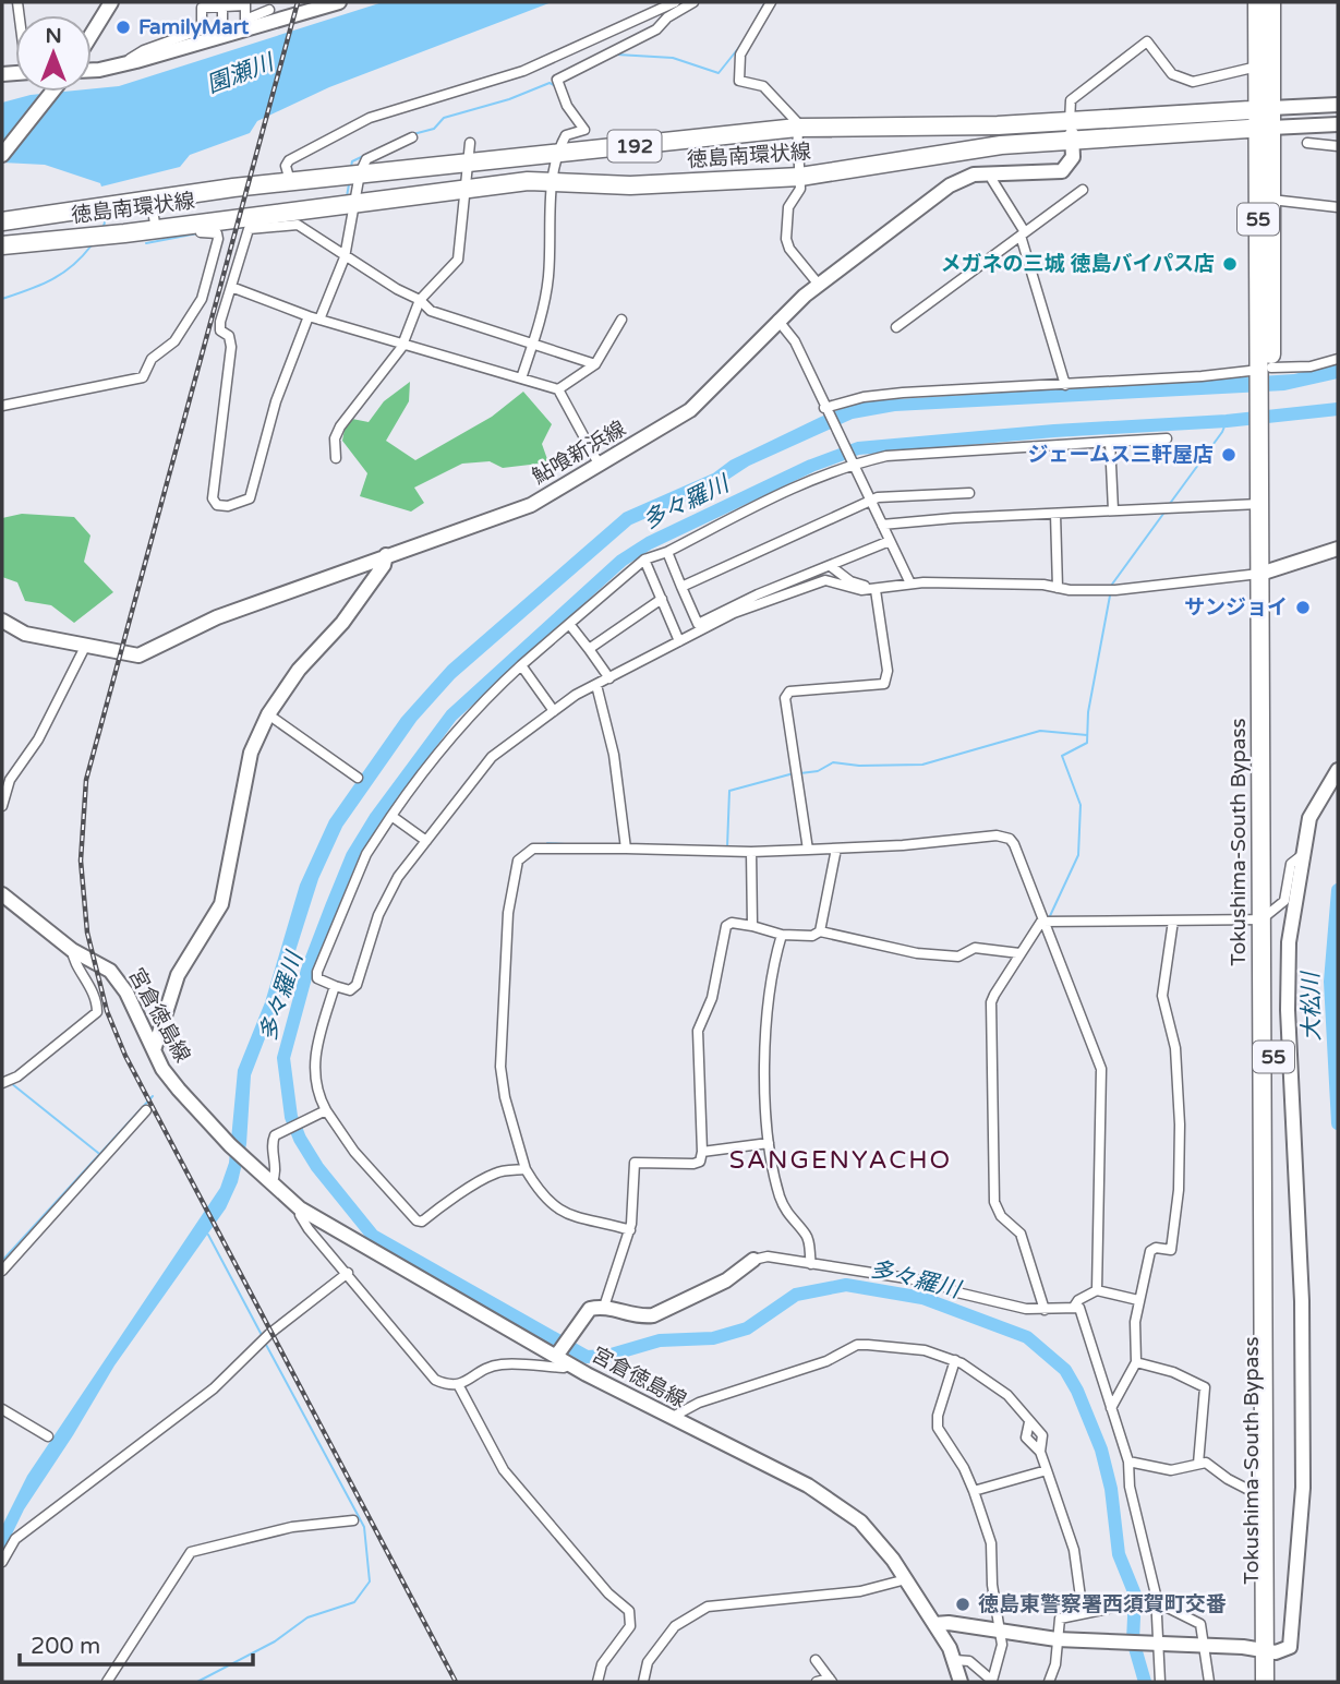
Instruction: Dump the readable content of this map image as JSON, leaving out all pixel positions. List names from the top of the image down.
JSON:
{
  "streets": {
    "highway": [
      "192",
      "徳島南環状線",
      "55",
      "Tokushima-South Bypass"
    ],
    "main road": ["鮎喰新浜線", "宮倉徳島線"]
  },
  "crossings": [
    ["徳島南環状線", "鮎喰新浜線"],
    ["徳島南環状線", "Tokushima-South Bypass"]
  ],
  "districts": ["SANGENYACHO"],
  "water": ["園瀬川", "多々羅川", "大松川"],
  "places": [
    "FamilyMart",
    "メガネの三城 徳島バイパス店",
    "ジェームス三軒屋店",
    "サンジョイ",
    "徳島東警察署西須賀町交番"
  ],
  "scale_bar": "200 m",
  "north": "top"
}
